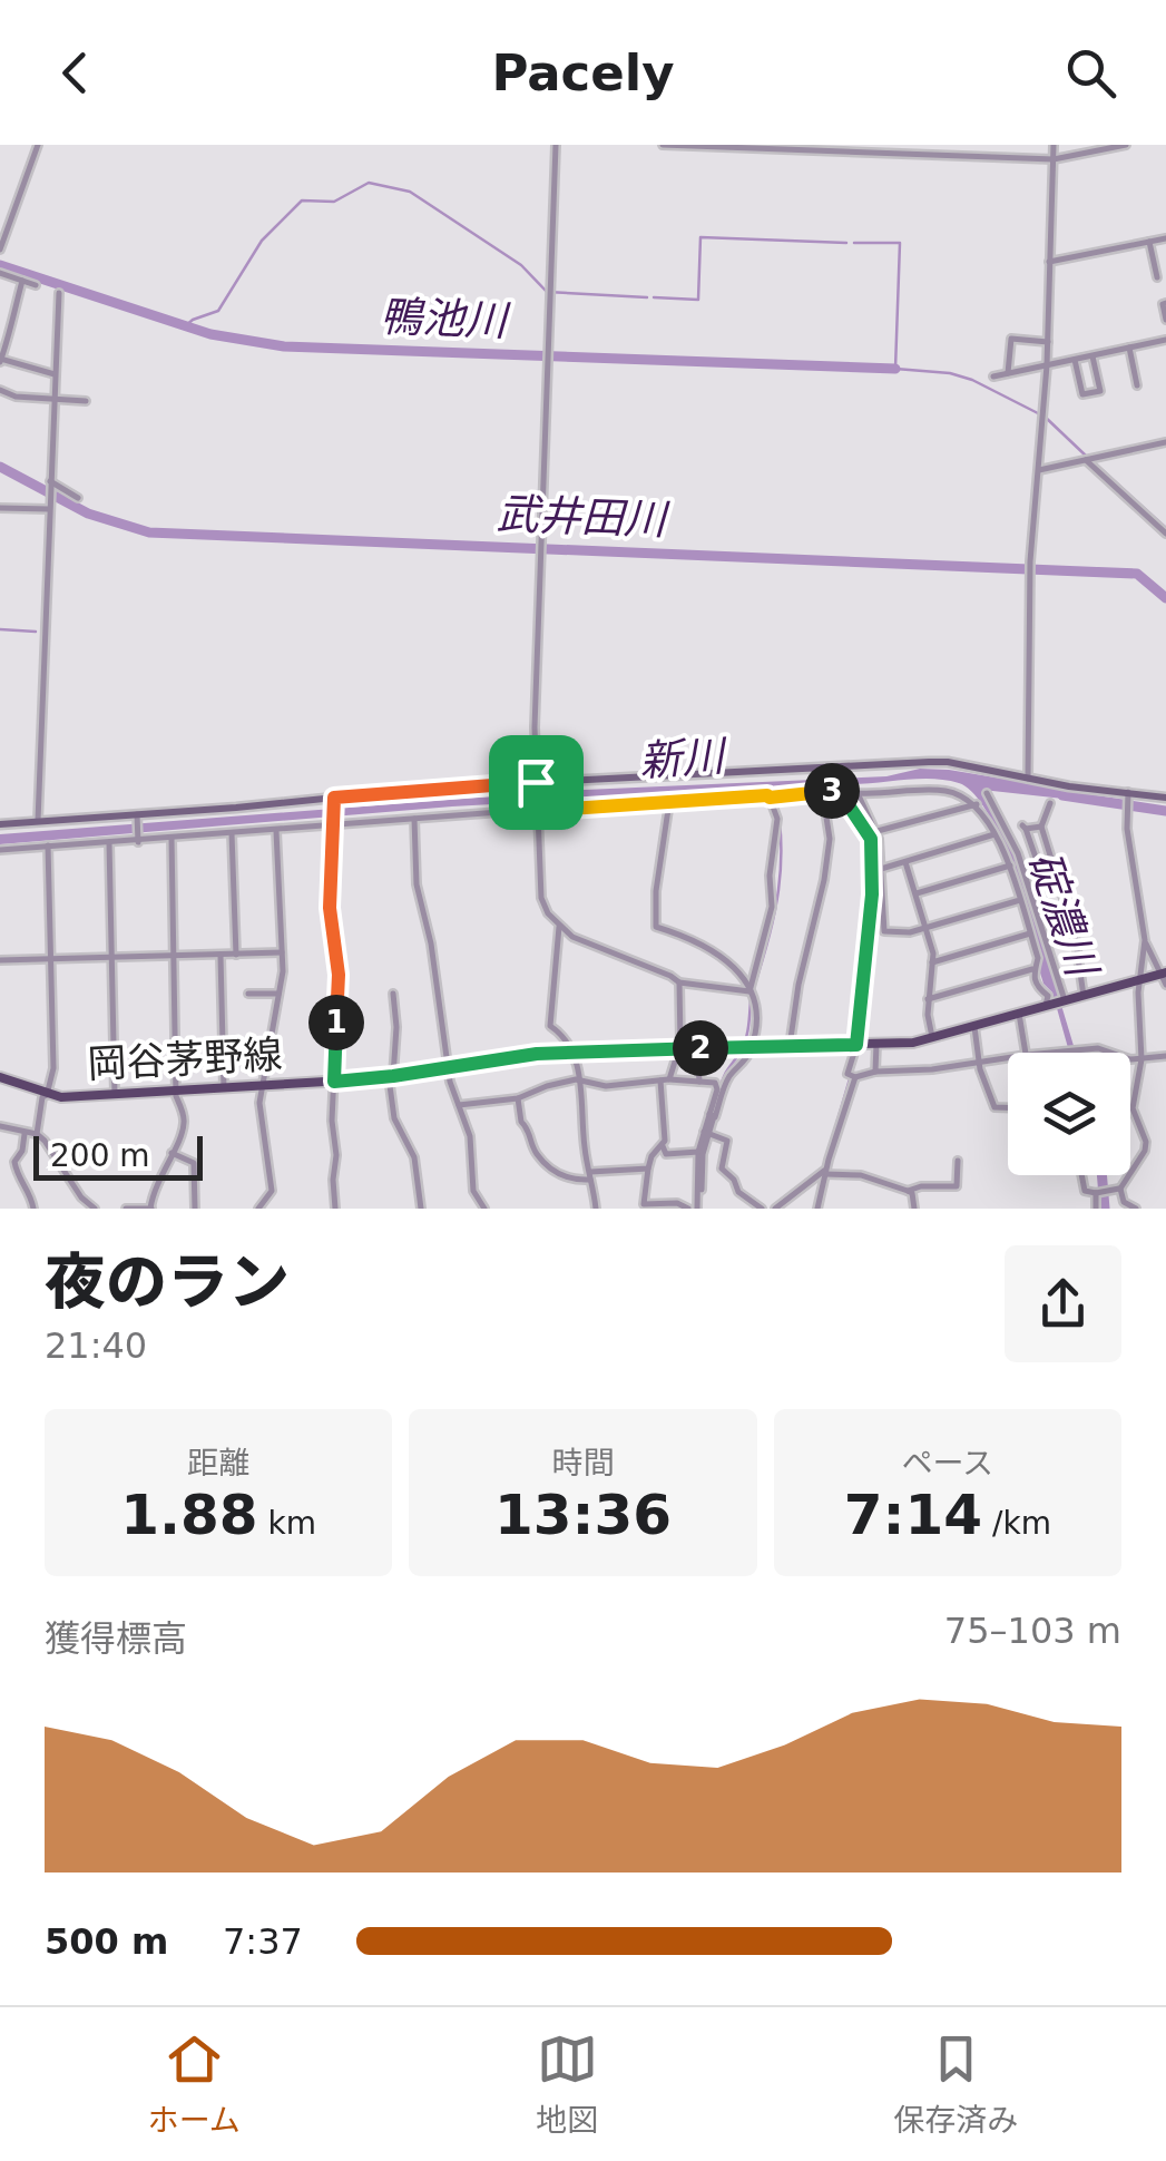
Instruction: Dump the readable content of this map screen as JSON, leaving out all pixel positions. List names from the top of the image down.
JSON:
{
  "streets": {
    "main road": ["岡谷茅野線"]
  },
  "water": [
    "鴨池川",
    "武井田川",
    "新川",
    "碇濃川"
  ],
  "scale_bar": "200 m",
  "page": {
    "header": "Pacely",
    "pins": ["3", "1", "2"],
    "scale": "200 m",
    "heading": ["夜のラン", "21:40"],
    "stats": [
      ["距離", "1.88 km"],
      ["時間", "13:36"],
      ["ペース", "7:14 /km"]
    ],
    "chart": ["獲得標高", "75–103 m"],
    "list": [
      {
        "name": "500 m",
        "note": "7:37"
      }
    ],
    "tabs": ["ホーム", "地図", "保存済み"]
  }
}
